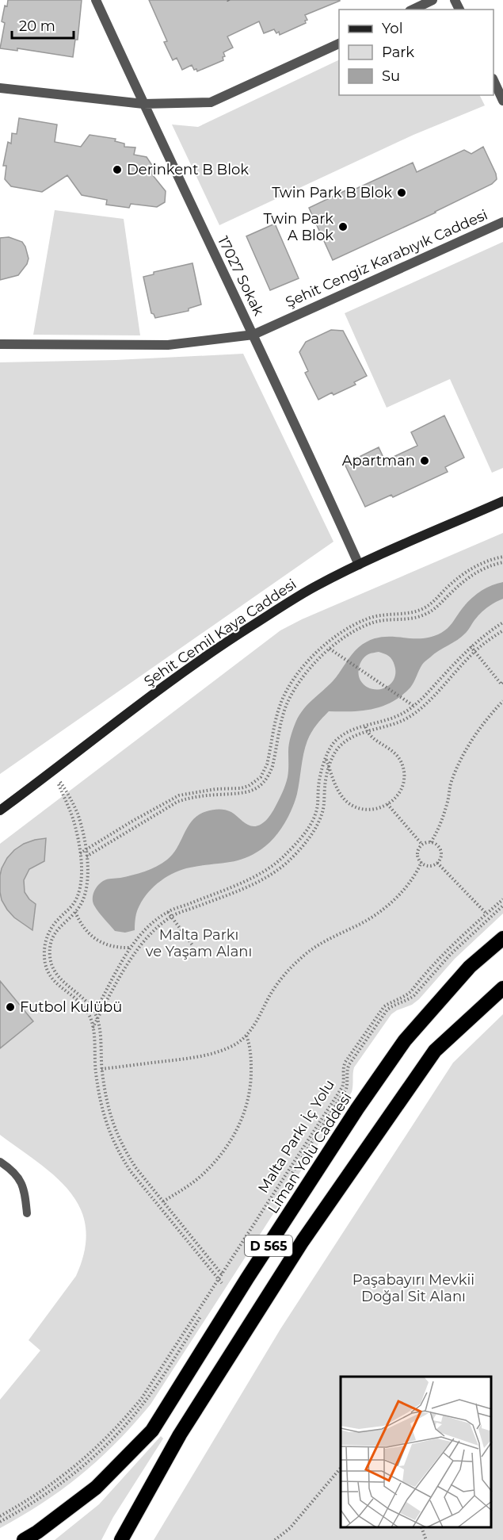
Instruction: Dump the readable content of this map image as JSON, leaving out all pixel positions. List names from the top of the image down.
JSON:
{
  "streets": {
    "highway": ["Liman Yolu Caddesi", "D 565"],
    "street": ["Şehit Cengiz Karabıyık Caddesi", "17027 Sokak", "Şehit Cemil Kaya Caddesi"],
    "path": ["Malta Parkı İç Yolu"]
  },
  "crossings": [
    ["Şehit Cengiz Karabıyık Caddesi", "17027 Sokak"],
    ["17027 Sokak", "Şehit Cemil Kaya Caddesi"]
  ],
  "parks": ["Malta Parkı ve Yaşam Alanı", "Paşabayırı Mevkii Doğal Sit Alanı"],
  "places": [
    "Derinkent B Blok",
    "Twin Park B Blok",
    "Twin Park A Blok",
    "Apartman",
    "Futbol Kulübü"
  ],
  "legend": ["Yol", "Park", "Su"],
  "scale_bar": "20 m"
}
